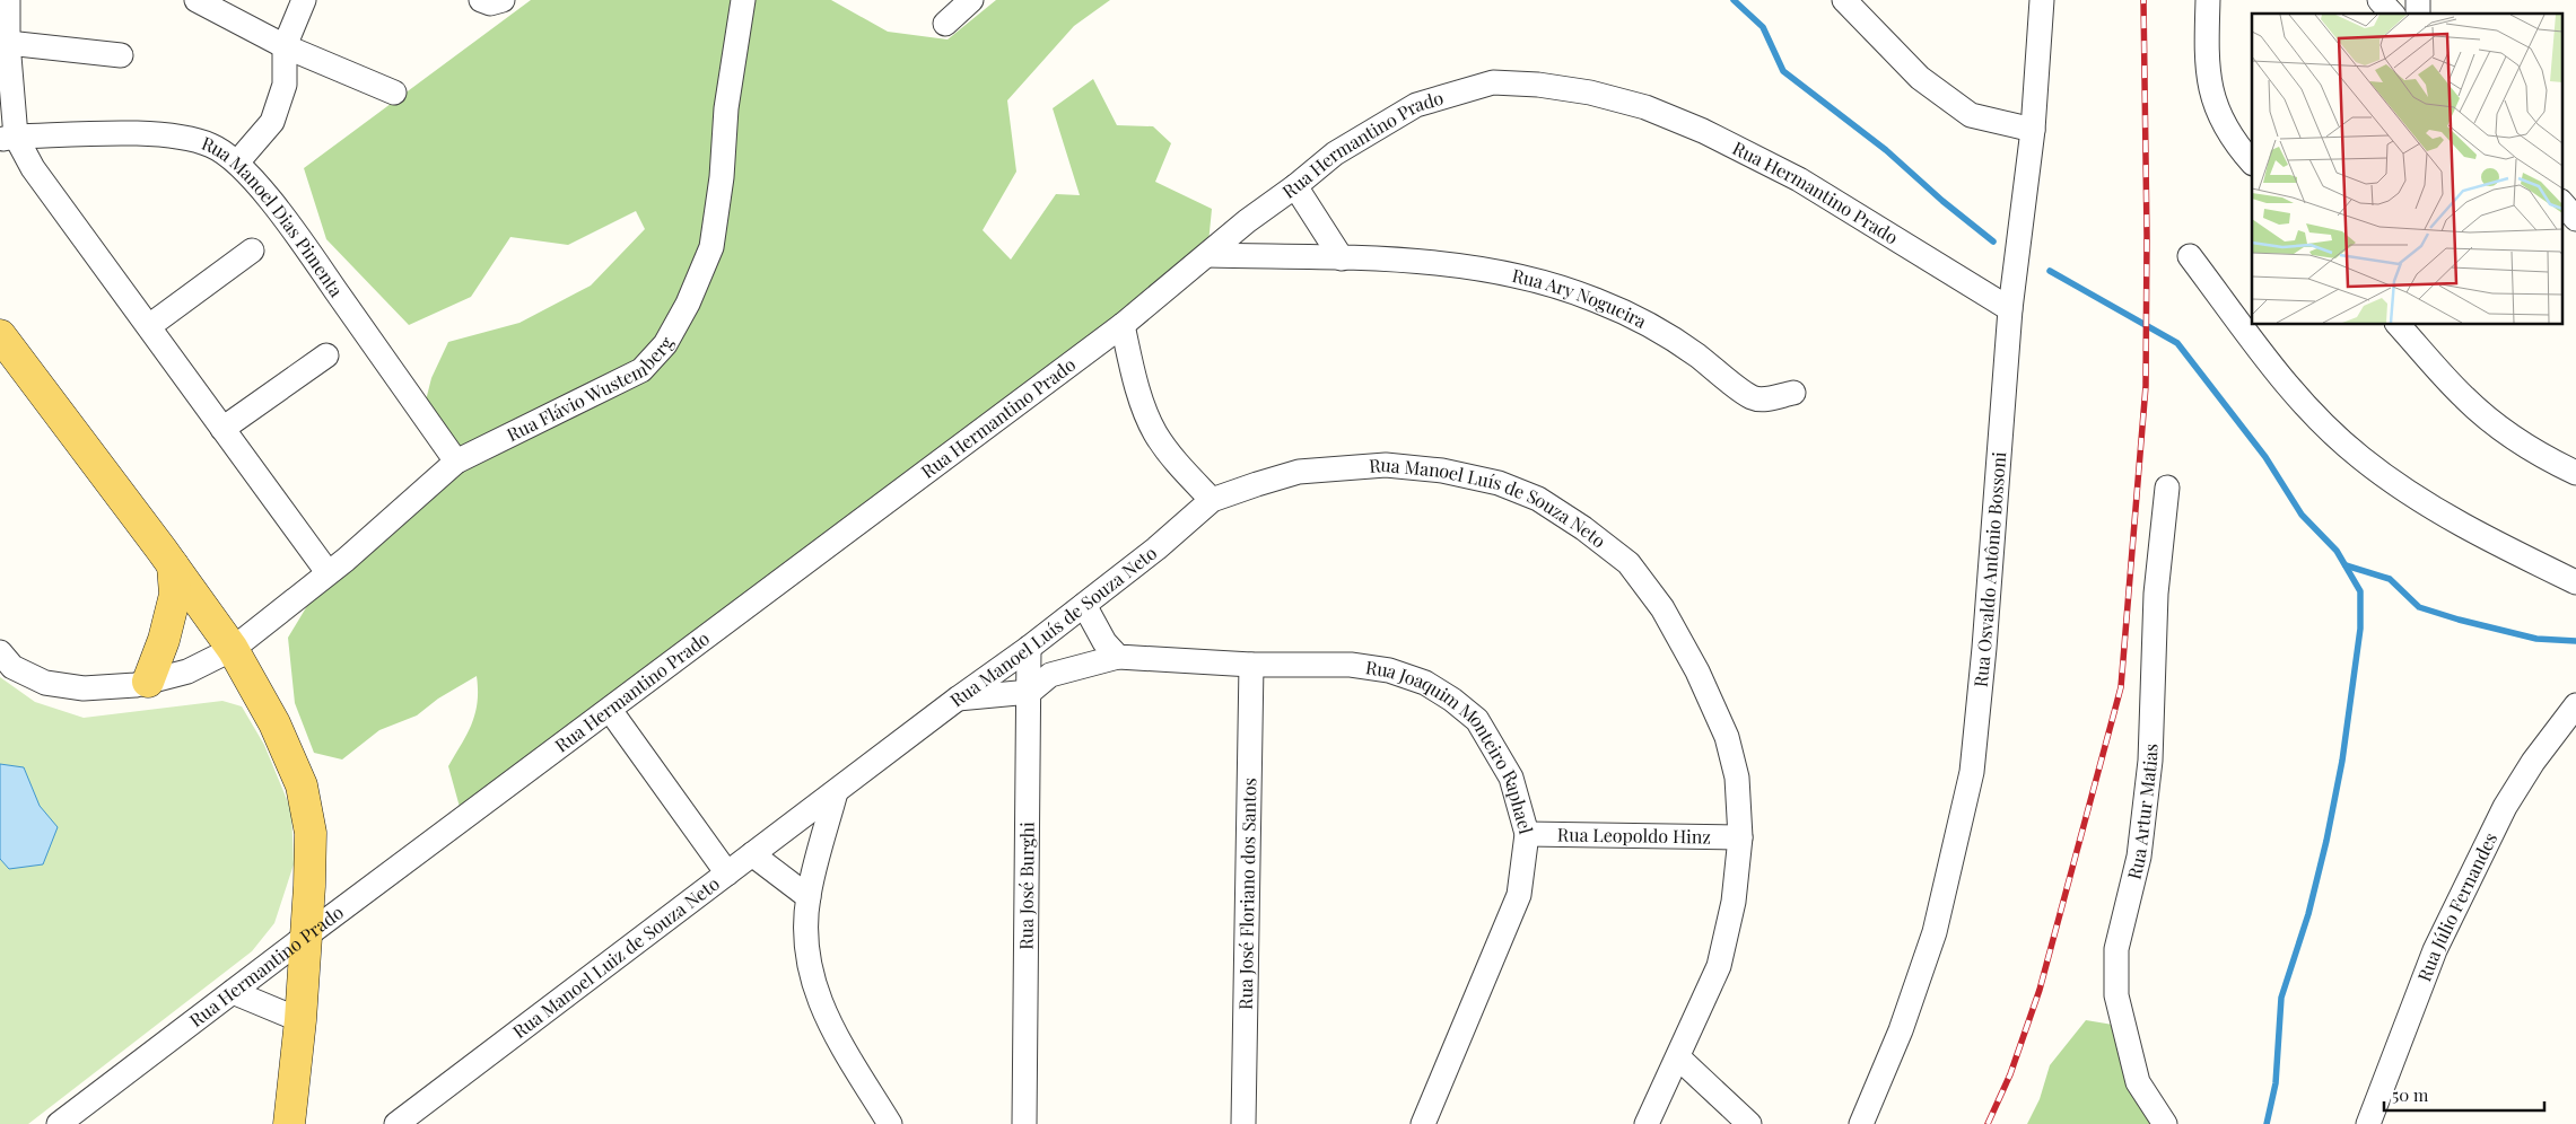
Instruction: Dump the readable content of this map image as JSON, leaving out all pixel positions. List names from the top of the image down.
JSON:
{
  "streets": {
    "street": [
      "Rua Hermantino Prado",
      "Rua Manoel Dias Pimenta",
      "Rua Ary Nogueira",
      "Rua Flávio Wustemberg",
      "Rua Manoel Luís de Souza Neto",
      "Rua Osvaldo Antônio Bossoni",
      "Rua Joaquim Monteiro Raphael",
      "Rua Artur Matias",
      "Rua Leopoldo Hinz",
      "Rua José Burghi",
      "Rua José Floriano dos Santos",
      "Rua Júlio Fernandes",
      "Rua Manoel Luiz de Souza Neto"
    ]
  },
  "crossings": [
    ["Rua Hermantino Prado", "Rua Ary Nogueira"],
    ["Rua Hermantino Prado", "Rua Osvaldo Antônio Bossoni"],
    ["Rua Manoel Dias Pimenta", "Rua Flávio Wustemberg"],
    ["Rua Manoel Luís de Souza Neto", "Rua Leopoldo Hinz"],
    ["Rua Manoel Luís de Souza Neto", "Rua José Burghi"],
    ["Rua Manoel Luís de Souza Neto", "Rua Manoel Luiz de Souza Neto"],
    ["Rua Joaquim Monteiro Raphael", "Rua Leopoldo Hinz"],
    ["Rua Joaquim Monteiro Raphael", "Rua José Burghi"],
    ["Rua Joaquim Monteiro Raphael", "Rua José Floriano dos Santos"]
  ],
  "scale_bar": "50 m"
}
